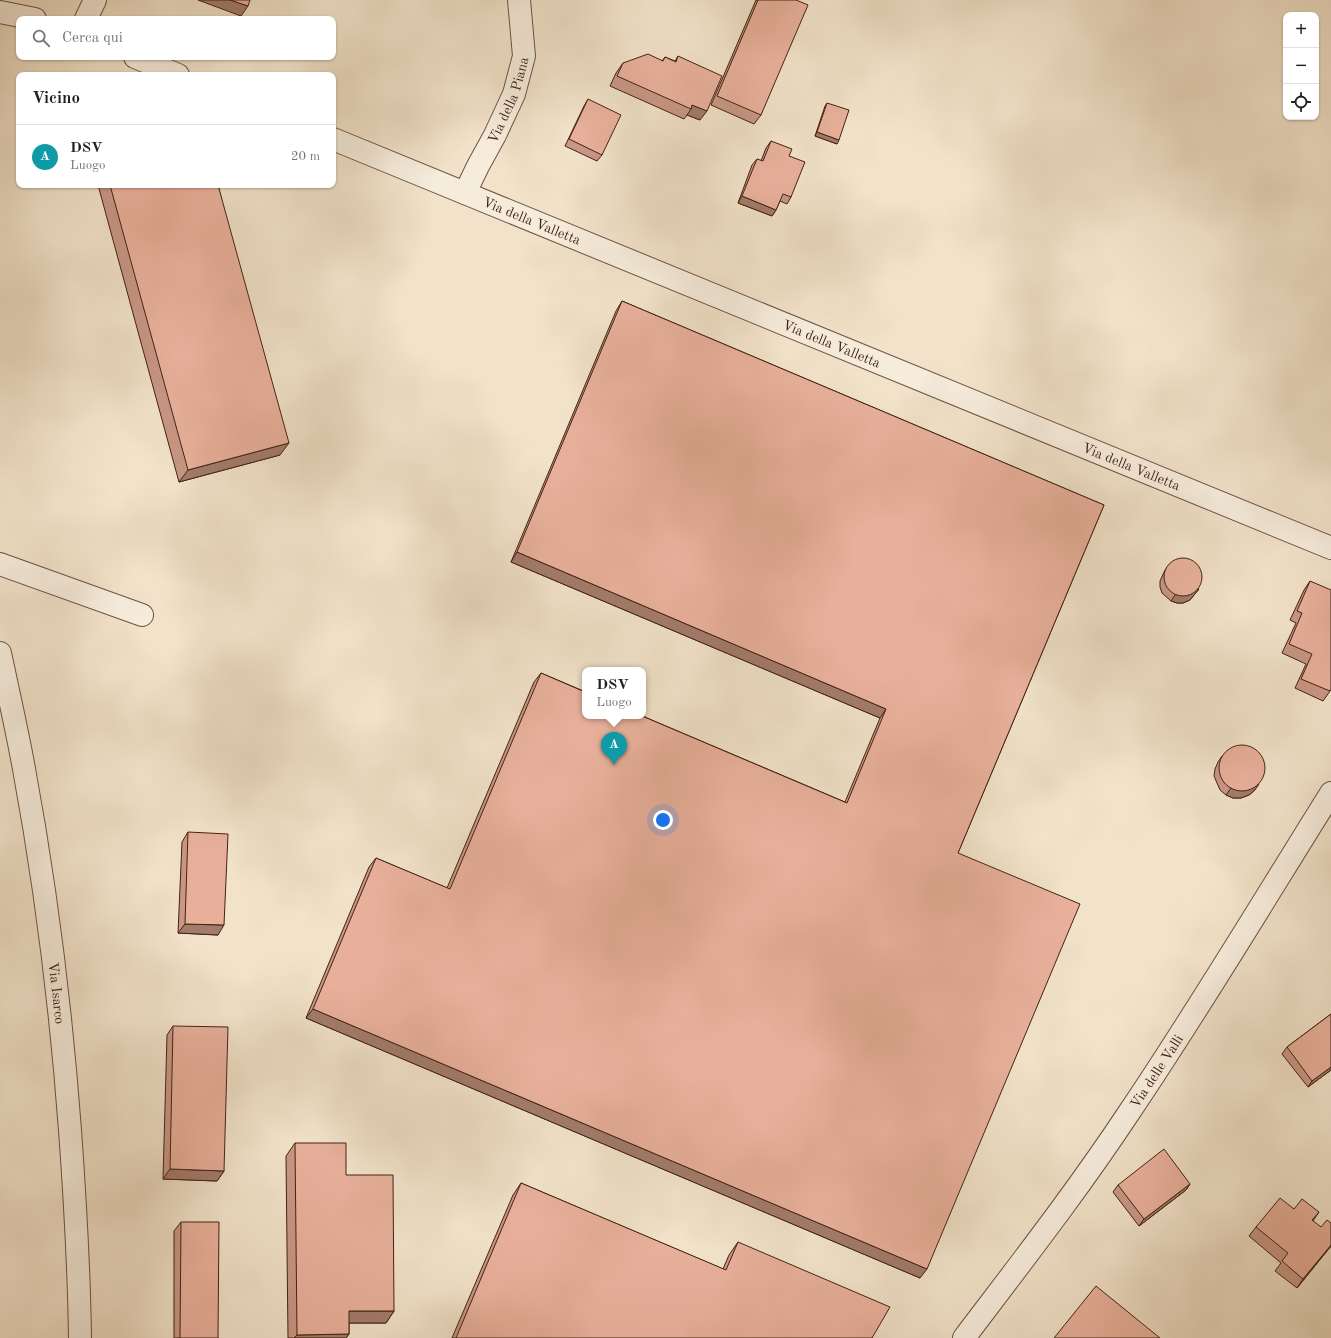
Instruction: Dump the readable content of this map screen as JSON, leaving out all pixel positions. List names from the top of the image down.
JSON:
{
  "streets": {
    "street": [
      "Via della Piana",
      "Via della Valletta",
      "Via Isarco",
      "Via delle Valli"
    ]
  },
  "crossings": [
    ["Via della Piana", "Via della Valletta"]
  ],
  "page": {
    "map_buttons": ["+", "−"],
    "search": "Cerca qui",
    "heading": "Vicino",
    "list": [
      {
        "mark": "A",
        "name": "DSV",
        "note": "Luogo",
        "value": "20 m"
      }
    ],
    "popup": ["DSV", "Luogo"],
    "pins": "A"
  }
}
